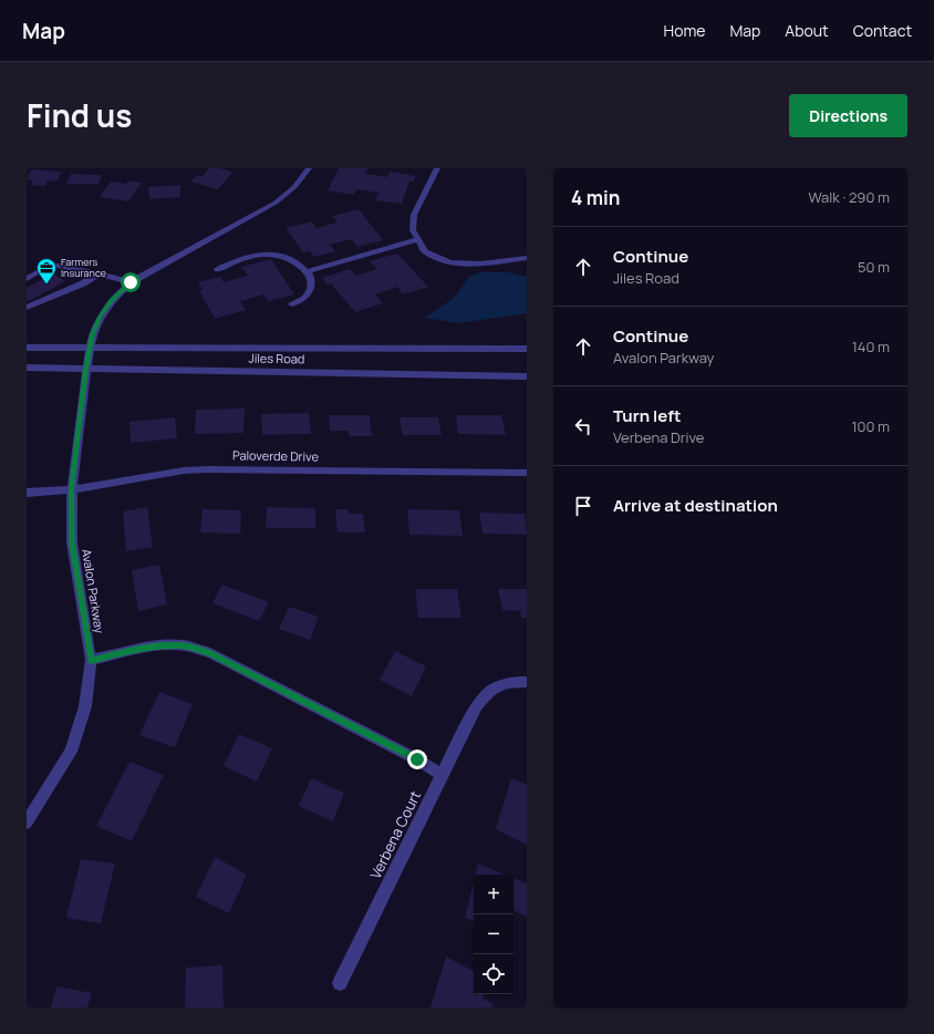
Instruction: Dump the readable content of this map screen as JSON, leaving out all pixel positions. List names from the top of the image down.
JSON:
{
  "streets": {
    "street": [
      "Jiles Road",
      "Paloverde Drive",
      "Avalon Parkway",
      "Verbena Court"
    ]
  },
  "crossings": [
    ["Jiles Road", "Avalon Parkway"],
    ["Paloverde Drive", "Avalon Parkway"]
  ],
  "places": {
    "office": ["Farmers Insurance"]
  },
  "page": {
    "header": "Map",
    "nav": [
      "Home",
      "Map",
      "About",
      "Contact"
    ],
    "title": "Find us",
    "buttons": "Directions",
    "heading": ["4 min", "Walk · 290 m"],
    "list": [
      ["Continue", "Jiles Road", "50 m"],
      ["Continue", "Avalon Parkway", "140 m"],
      ["Turn left", "Verbena Drive", "100 m"],
      "Arrive at destination"
    ],
    "map_buttons": ["+", "−"]
  }
}
